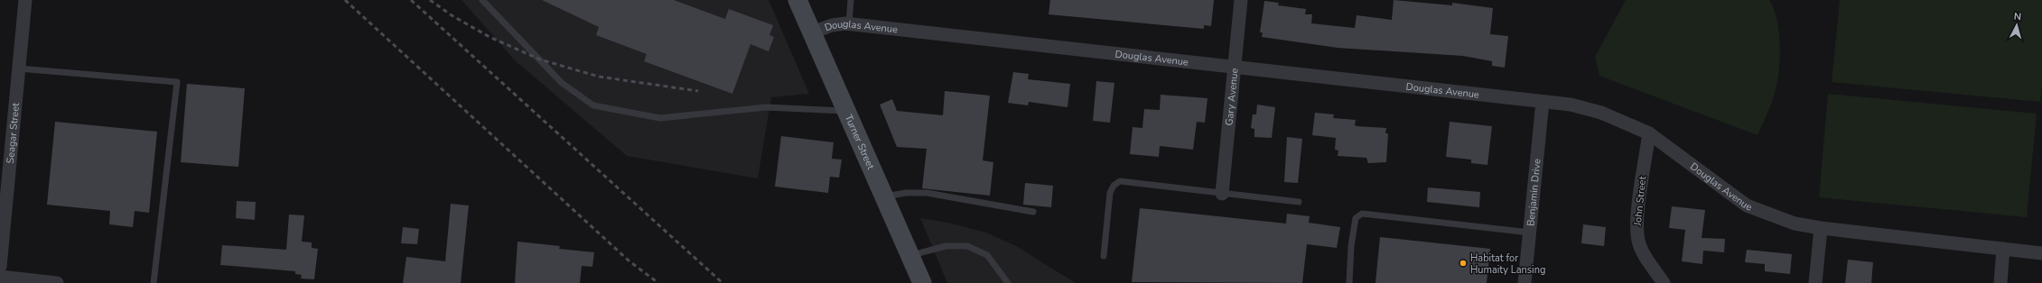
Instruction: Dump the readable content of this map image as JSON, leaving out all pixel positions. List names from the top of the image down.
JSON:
{
  "streets": {
    "street": [
      "Douglas Avenue",
      "Gary Avenue",
      "Seagar Street",
      "Turner Street",
      "Benjamin Drive",
      "John Street"
    ]
  },
  "crossings": [
    ["Douglas Avenue", "Gary Avenue"],
    ["Douglas Avenue", "Turner Street"],
    ["Douglas Avenue", "Benjamin Drive"],
    ["Douglas Avenue", "John Street"]
  ],
  "places": ["Habitat for Humaity Lansing"],
  "north": "top"
}
